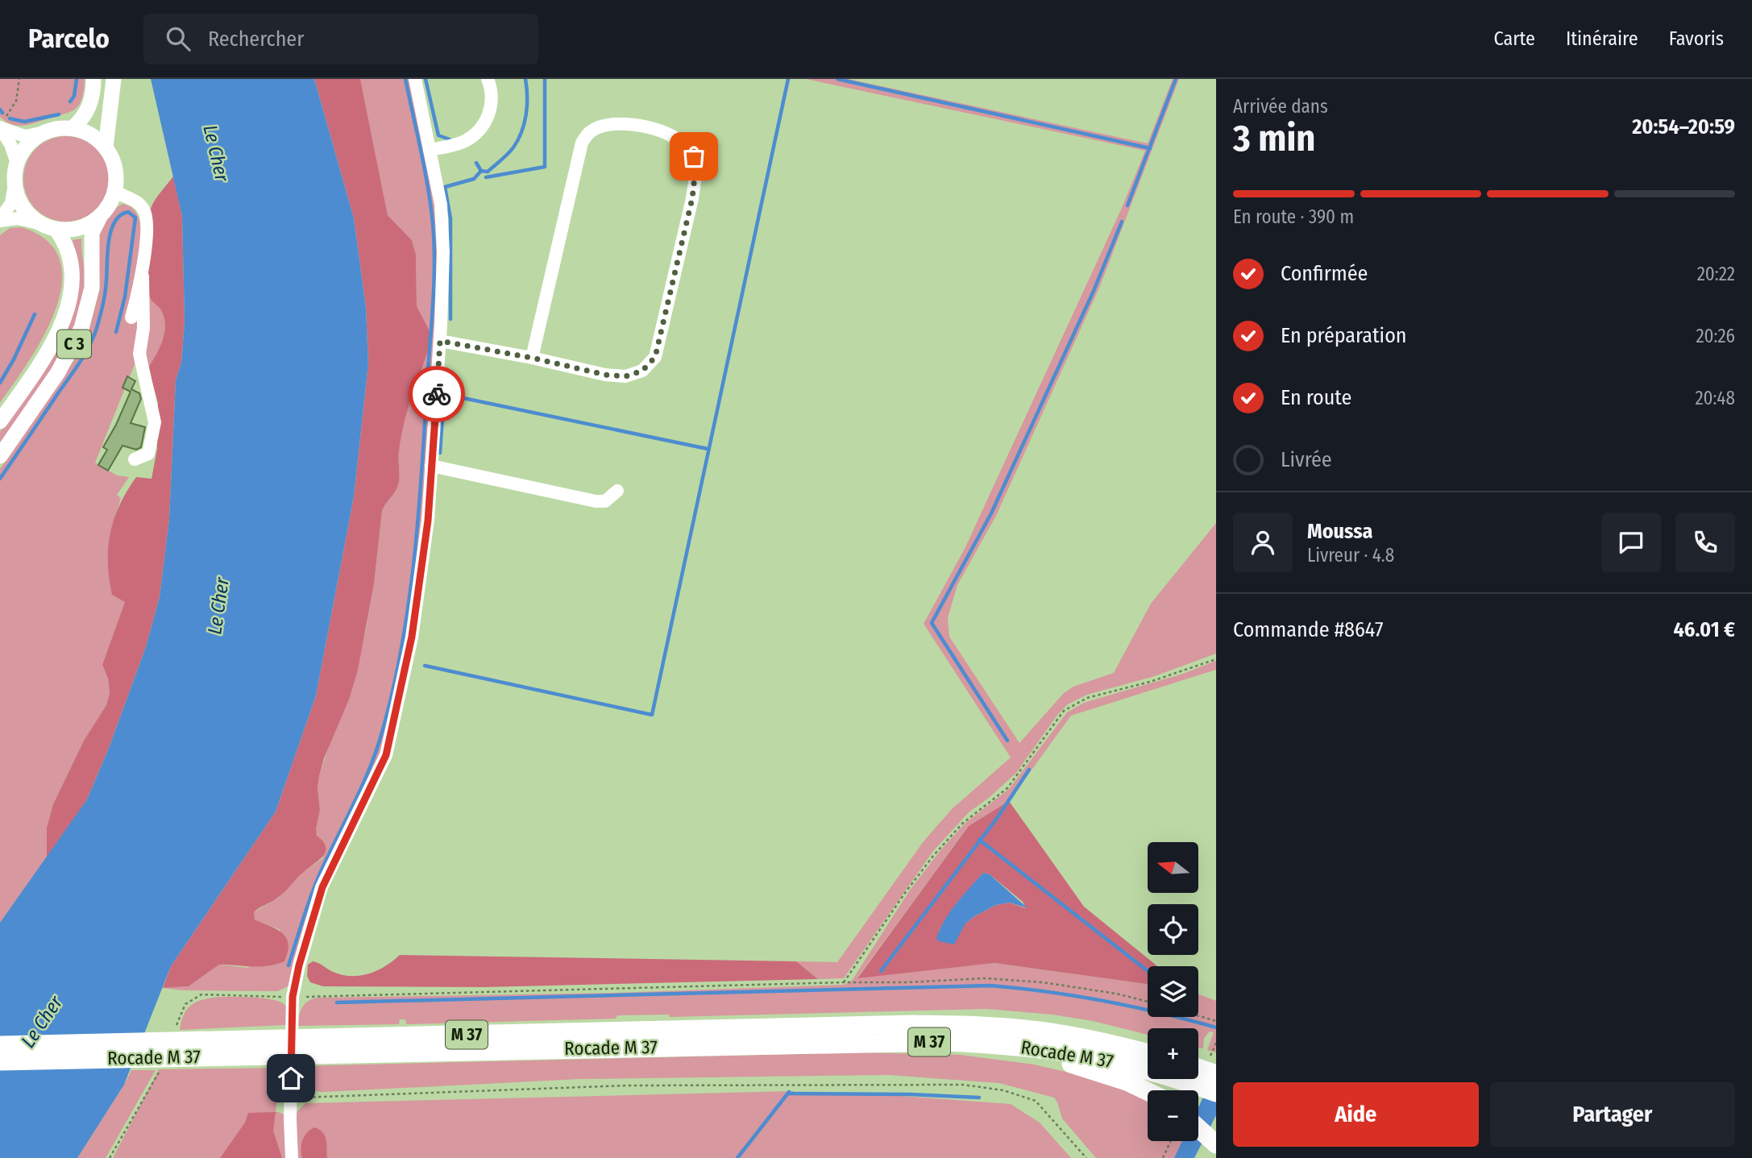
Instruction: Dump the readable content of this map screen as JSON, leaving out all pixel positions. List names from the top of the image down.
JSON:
{
  "streets": {
    "highway": ["M 37", "Rocade M 37"],
    "main road": ["C 3"]
  },
  "water": ["Le Cher"],
  "north": "left",
  "page": {
    "header": "Parcelo",
    "search": "Rechercher",
    "nav": ["Carte", "Itinéraire", "Favoris"],
    "heading": ["3 min", "Arrivée dans", "20:54–20:59"],
    "panel": [
      "Moussa",
      "Livreur · 4.8",
      "Commande #8647",
      "46.01 €"
    ],
    "bar": "En route · 390 m",
    "list": [
      ["Confirmée", "20:22"],
      ["En préparation", "20:26"],
      ["En route", "20:48"],
      "Livrée"
    ],
    "map_buttons": ["+", "−"],
    "buttons": ["Aide", "Partager"]
  }
}
